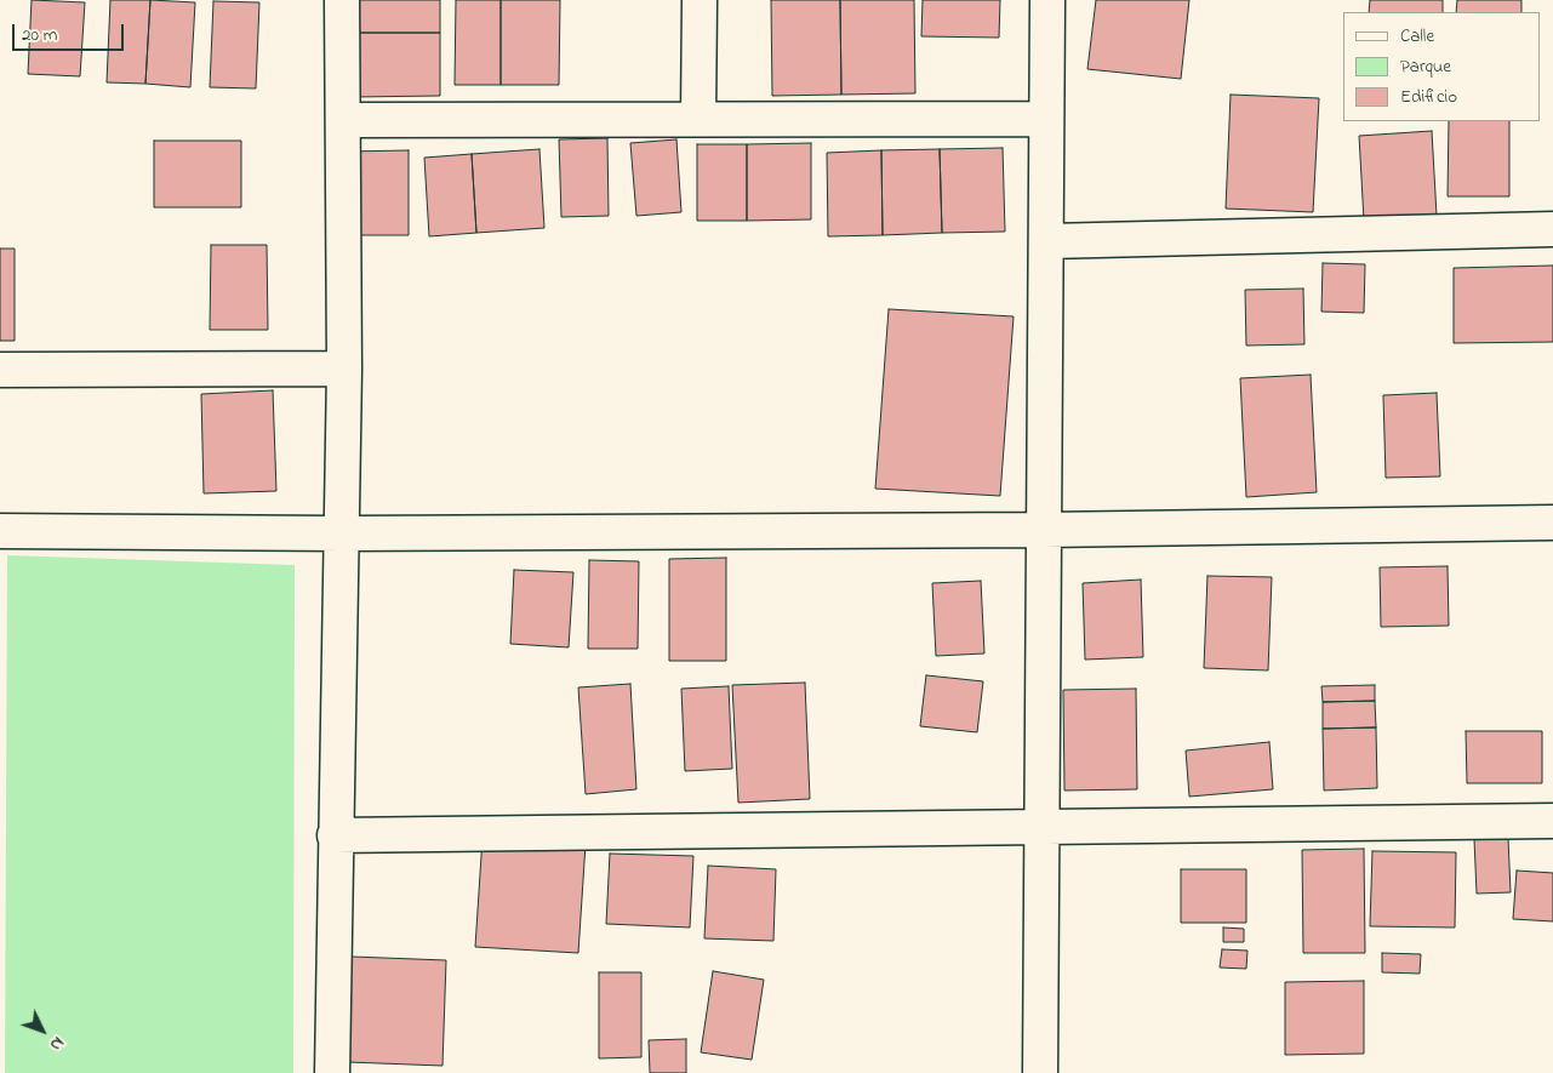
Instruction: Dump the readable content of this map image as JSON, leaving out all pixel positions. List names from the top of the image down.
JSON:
{
  "legend": ["Calle", "Parque", "Edificio"],
  "scale_bar": "20 m",
  "north": "bottom right"
}
